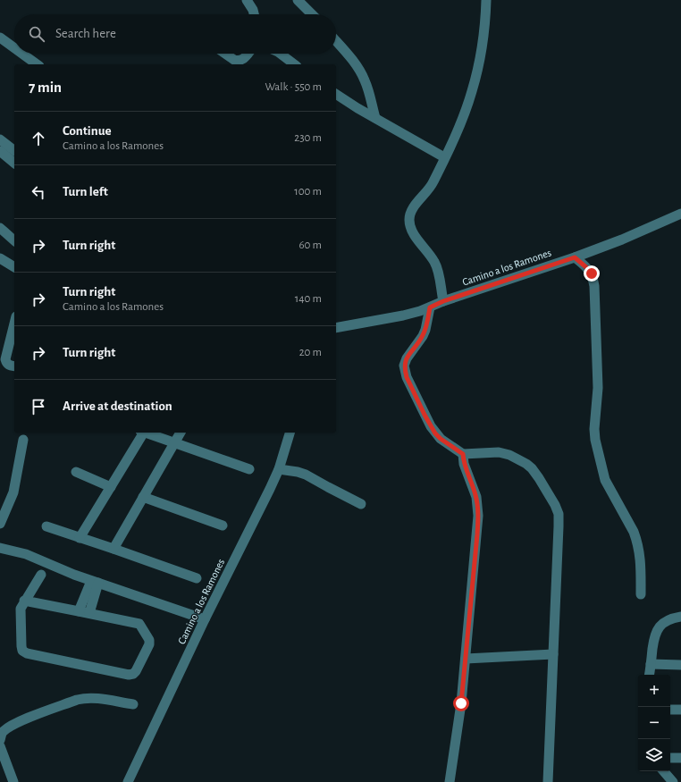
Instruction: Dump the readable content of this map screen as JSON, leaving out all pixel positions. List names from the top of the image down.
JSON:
{
  "streets": {
    "street": ["Camino a los Ramones"]
  },
  "page": {
    "search": "Search here",
    "heading": ["7 min", "Walk · 550 m"],
    "list": [
      ["Continue", "Camino a los Ramones", "230 m"],
      ["Turn left", "100 m"],
      ["Turn right", "60 m"],
      ["Turn right", "Camino a los Ramones", "140 m"],
      ["Turn right", "20 m"],
      "Arrive at destination"
    ],
    "map_buttons": ["+", "−"]
  }
}
